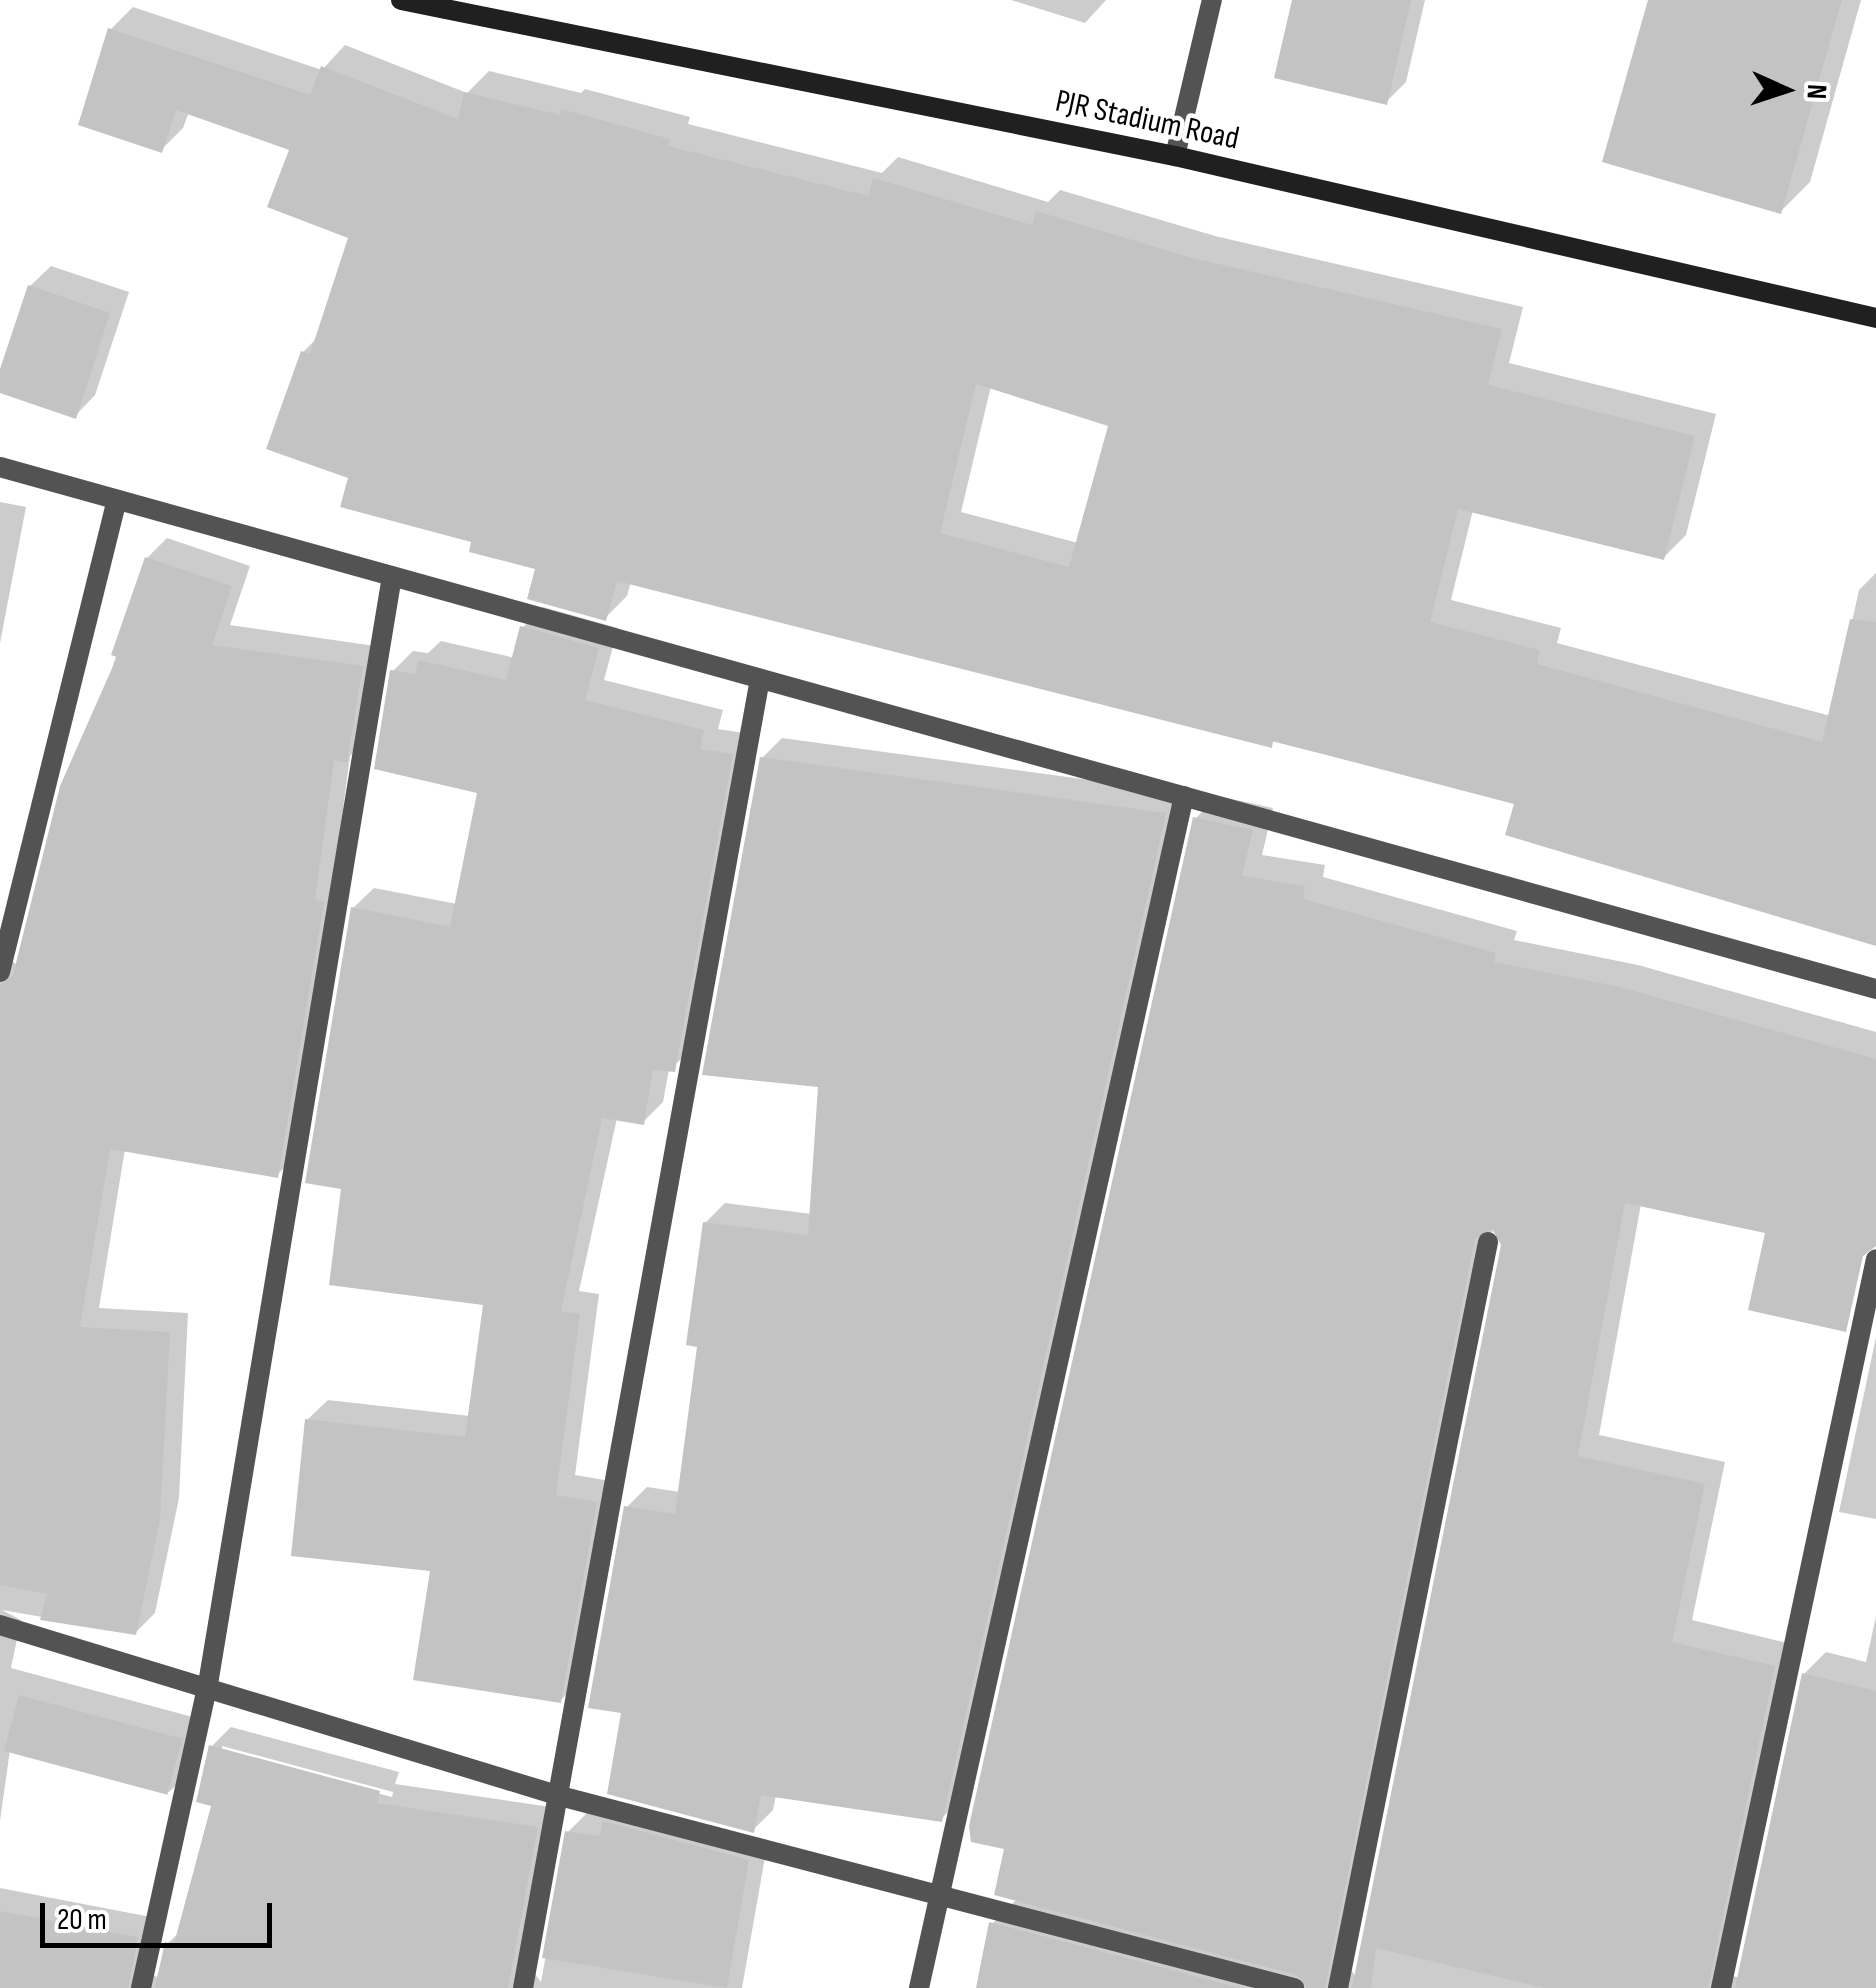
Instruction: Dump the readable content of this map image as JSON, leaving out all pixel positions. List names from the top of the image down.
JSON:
{
  "streets": {
    "street": ["PJR Stadium Road"]
  },
  "scale_bar": "20 m",
  "north": "right"
}
